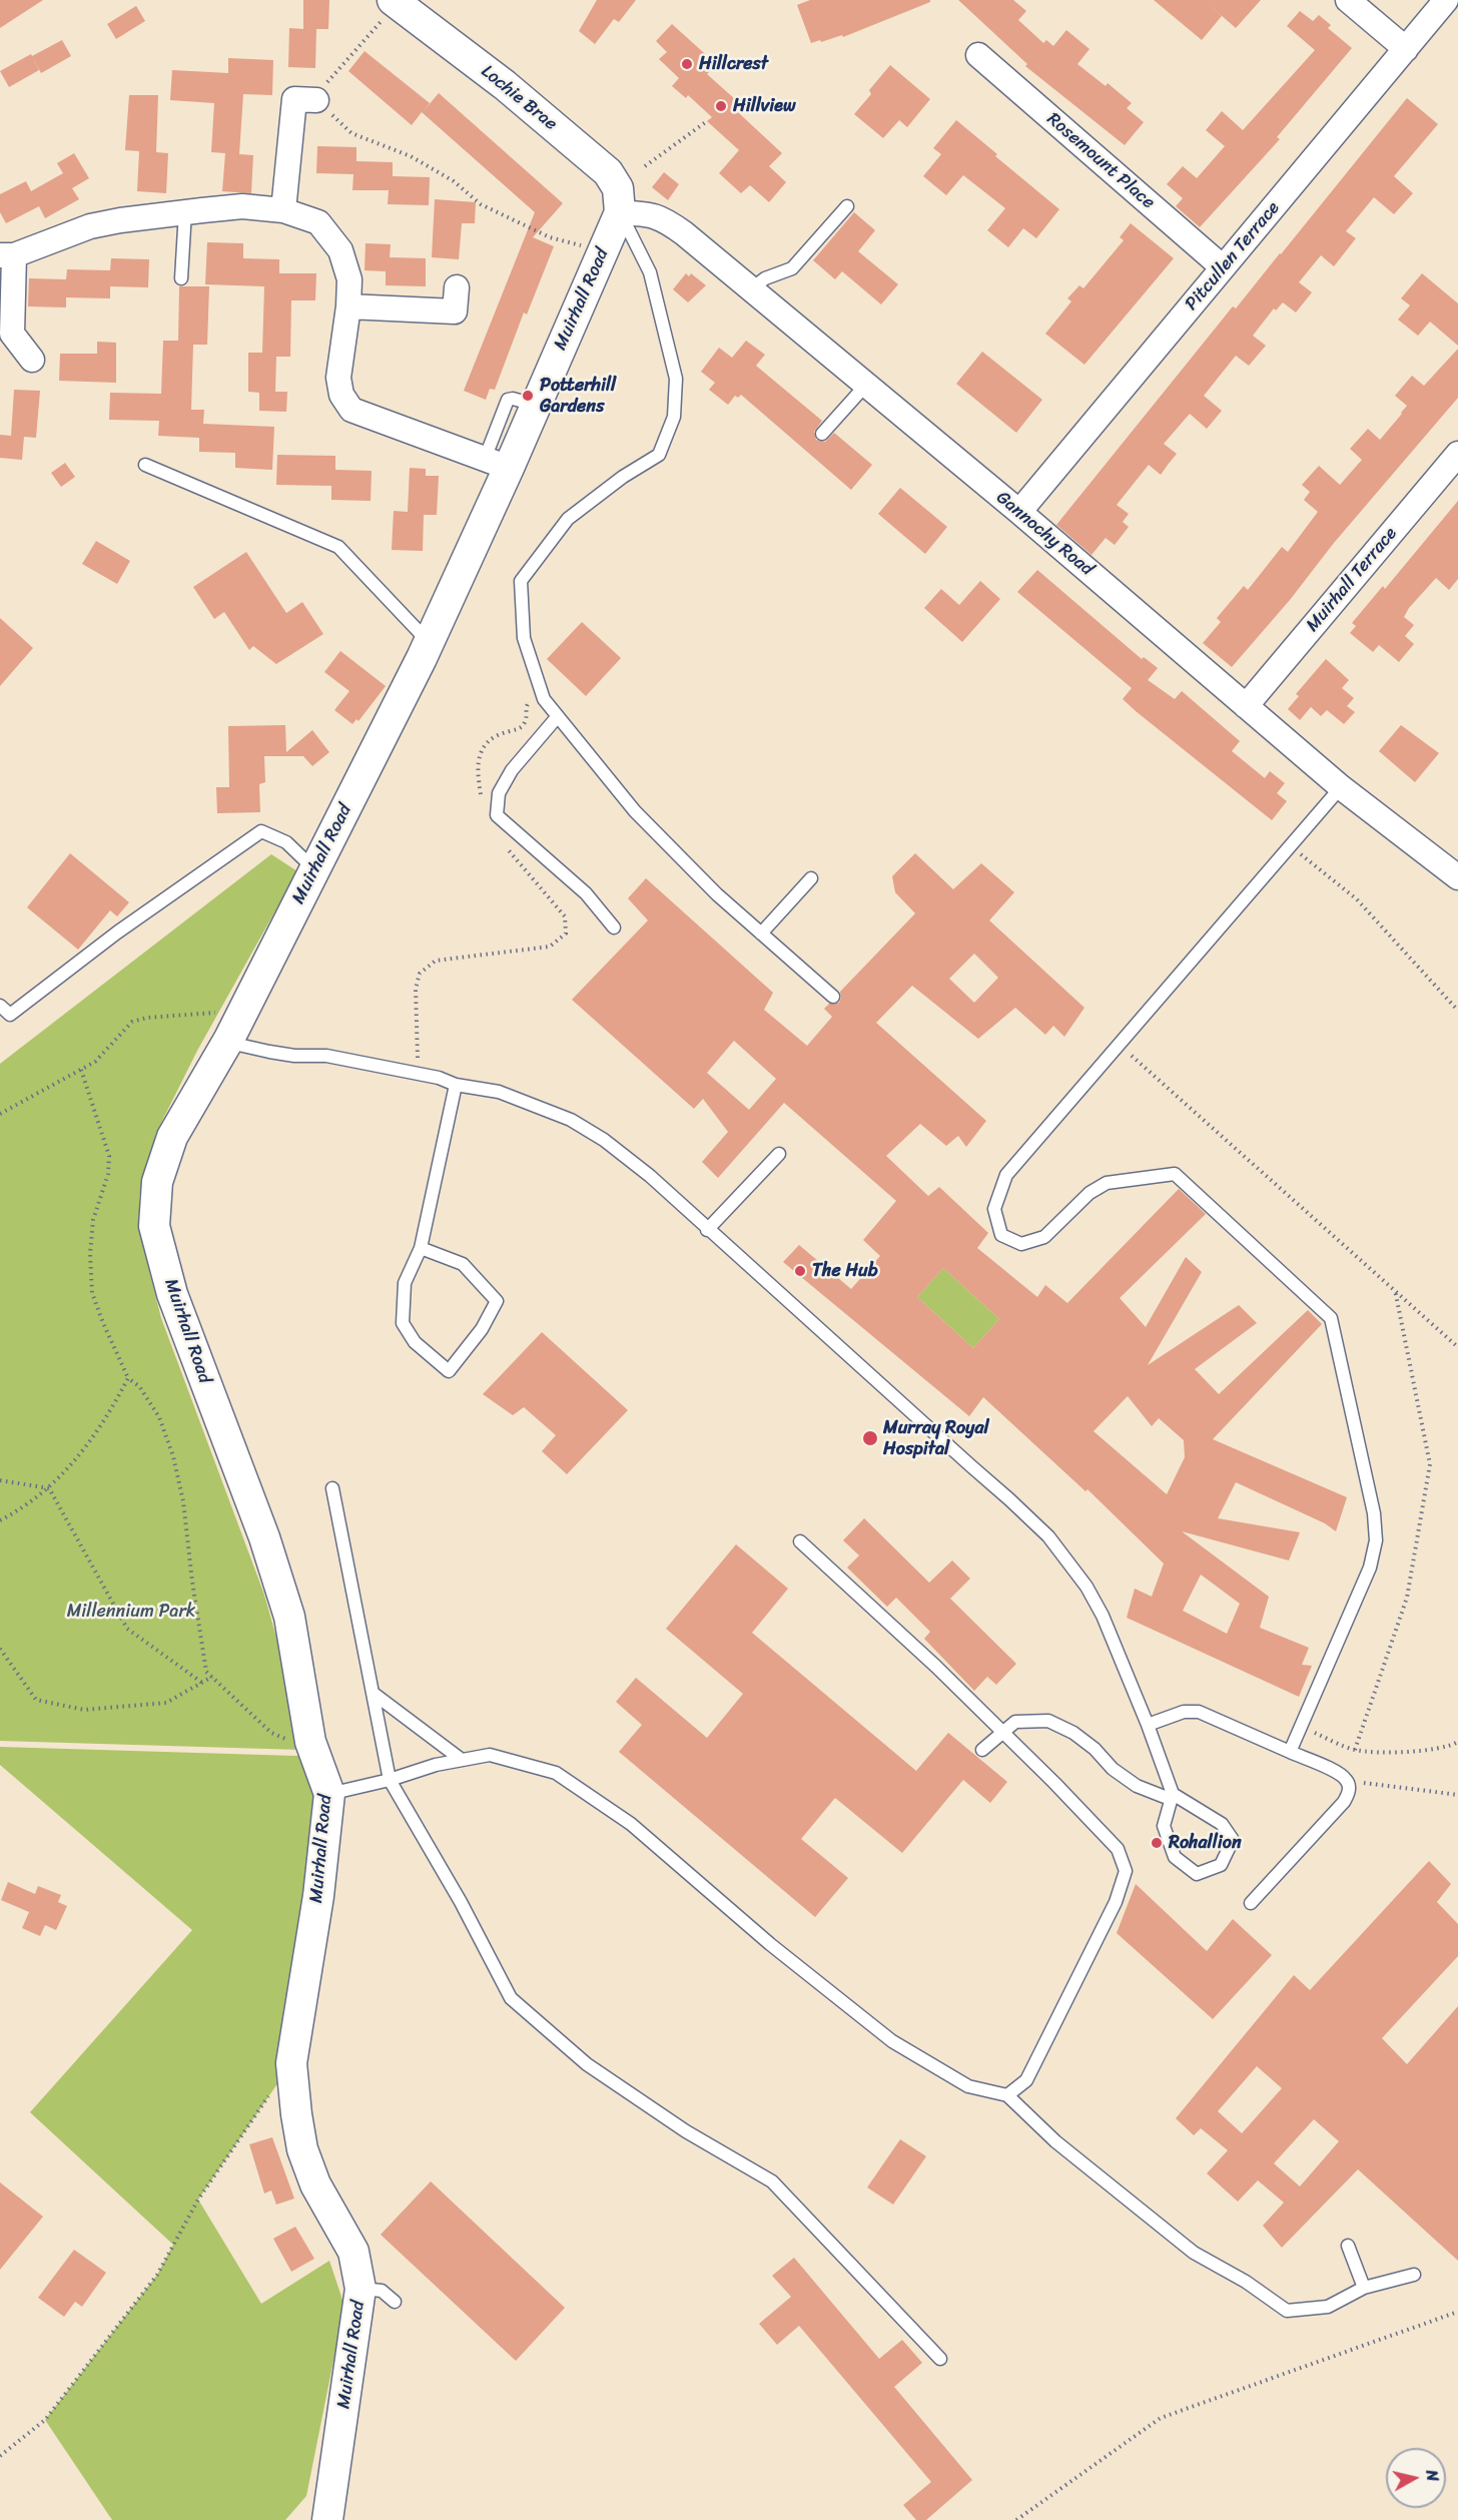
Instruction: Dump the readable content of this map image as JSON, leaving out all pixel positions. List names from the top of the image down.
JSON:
{
  "streets": {
    "street": [
      "Lochie Brae",
      "Rosemount Place",
      "Pitcullen Terrace",
      "Muirhall Road",
      "Gannochy Road",
      "Muirhall Terrace"
    ]
  },
  "crossings": [
    ["Lochie Brae", "Muirhall Road"],
    ["Lochie Brae", "Gannochy Road"],
    ["Rosemount Place", "Pitcullen Terrace"],
    ["Pitcullen Terrace", "Gannochy Road"],
    ["Muirhall Road", "Gannochy Road"],
    ["Gannochy Road", "Muirhall Terrace"]
  ],
  "parks": ["Millennium Park"],
  "places": [
    "Hillcrest",
    "Hillview",
    "Potterhill Gardens",
    "The Hub",
    "Murray Royal Hospital",
    "Rohallion"
  ],
  "north": "right"
}
